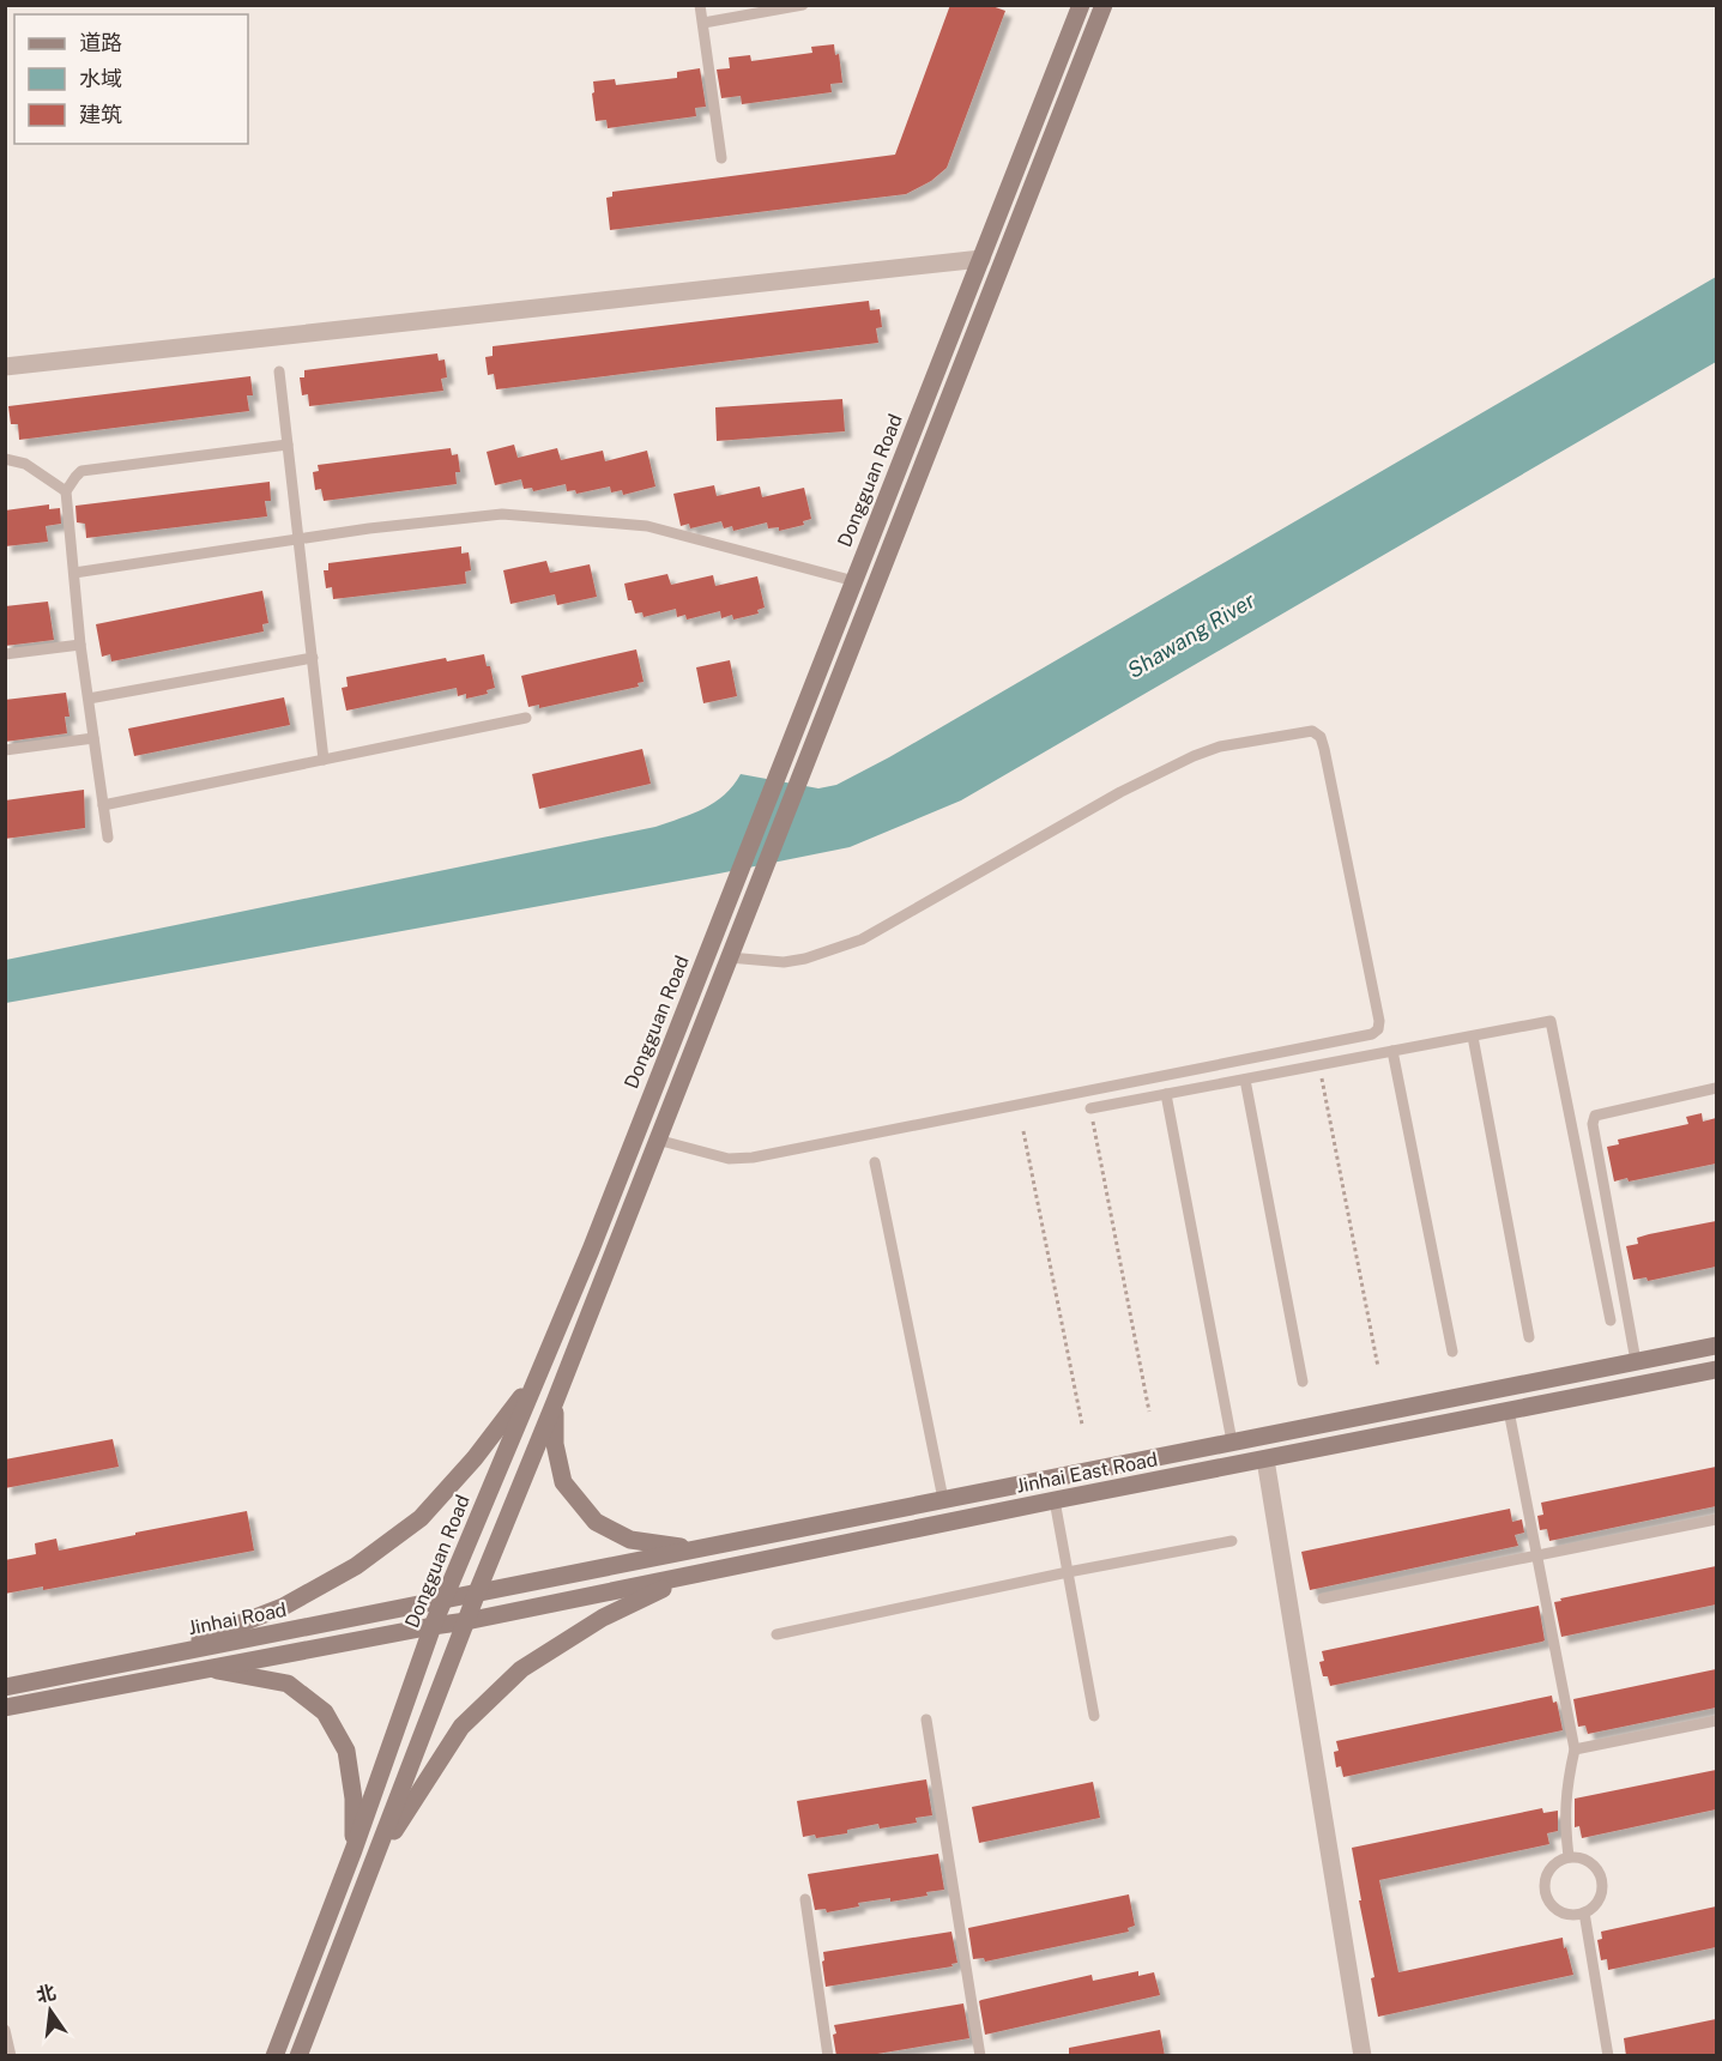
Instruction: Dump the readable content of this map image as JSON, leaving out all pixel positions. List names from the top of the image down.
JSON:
{
  "streets": {
    "main road": ["Dongguan Road", "Jinhai East Road", "Jinhai Road"]
  },
  "crossings": [
    ["Dongguan Road", "Jinhai Road"],
    ["Jinhai East Road", "Jinhai Road"]
  ],
  "water": ["Shawang River"],
  "legend": ["道路", "水域", "建筑"],
  "north": "top"
}
